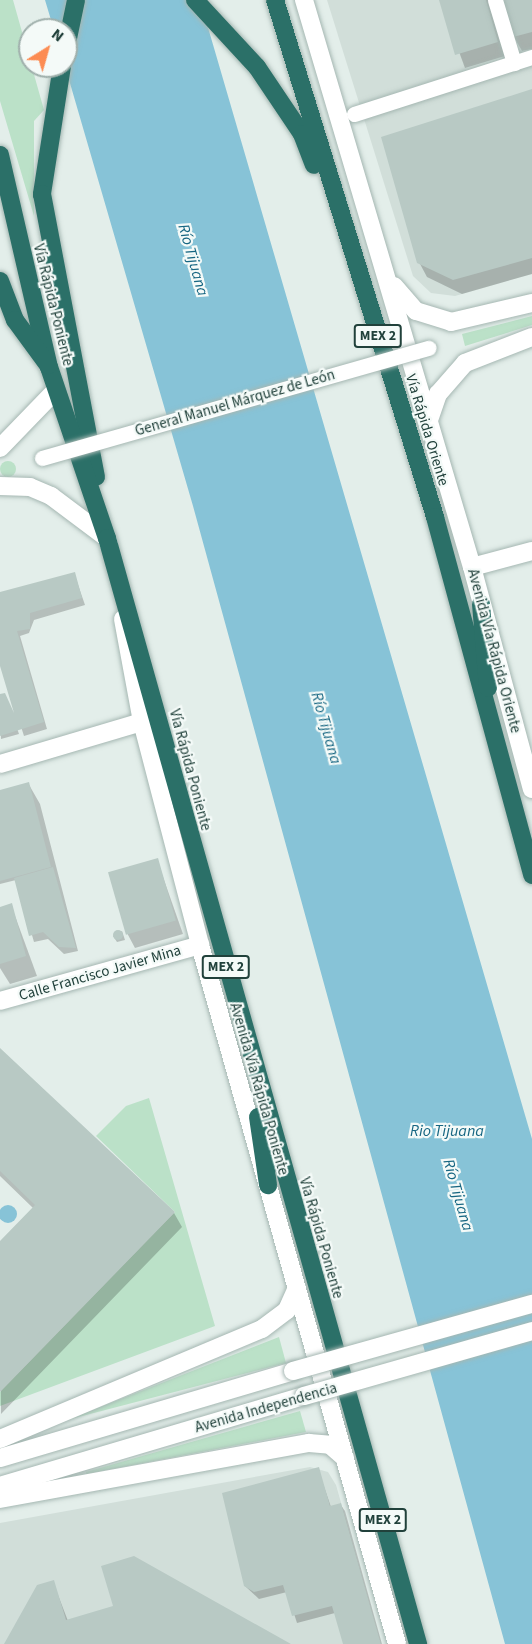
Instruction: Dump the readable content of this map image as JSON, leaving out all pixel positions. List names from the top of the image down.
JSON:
{
  "streets": {
    "highway": ["Vía Rápida Poniente", "MEX 2", "Vía Rápida Oriente"],
    "main road": [
      "Avenida Vía Rápida Oriente",
      "Calle Francisco Javier Mina",
      "Avenida Vía Rápida Poniente",
      "Avenida Independencia"
    ],
    "street": ["General Manuel Márquez de León"]
  },
  "crossings": [
    ["Vía Rápida Poniente", "Avenida Vía Rápida Poniente"],
    ["Vía Rápida Oriente", "Avenida Vía Rápida Oriente"],
    ["Calle Francisco Javier Mina", "Avenida Vía Rápida Poniente"]
  ],
  "water": ["Río Tijuana", "Rio Tijuana"],
  "north": "top right"
}
